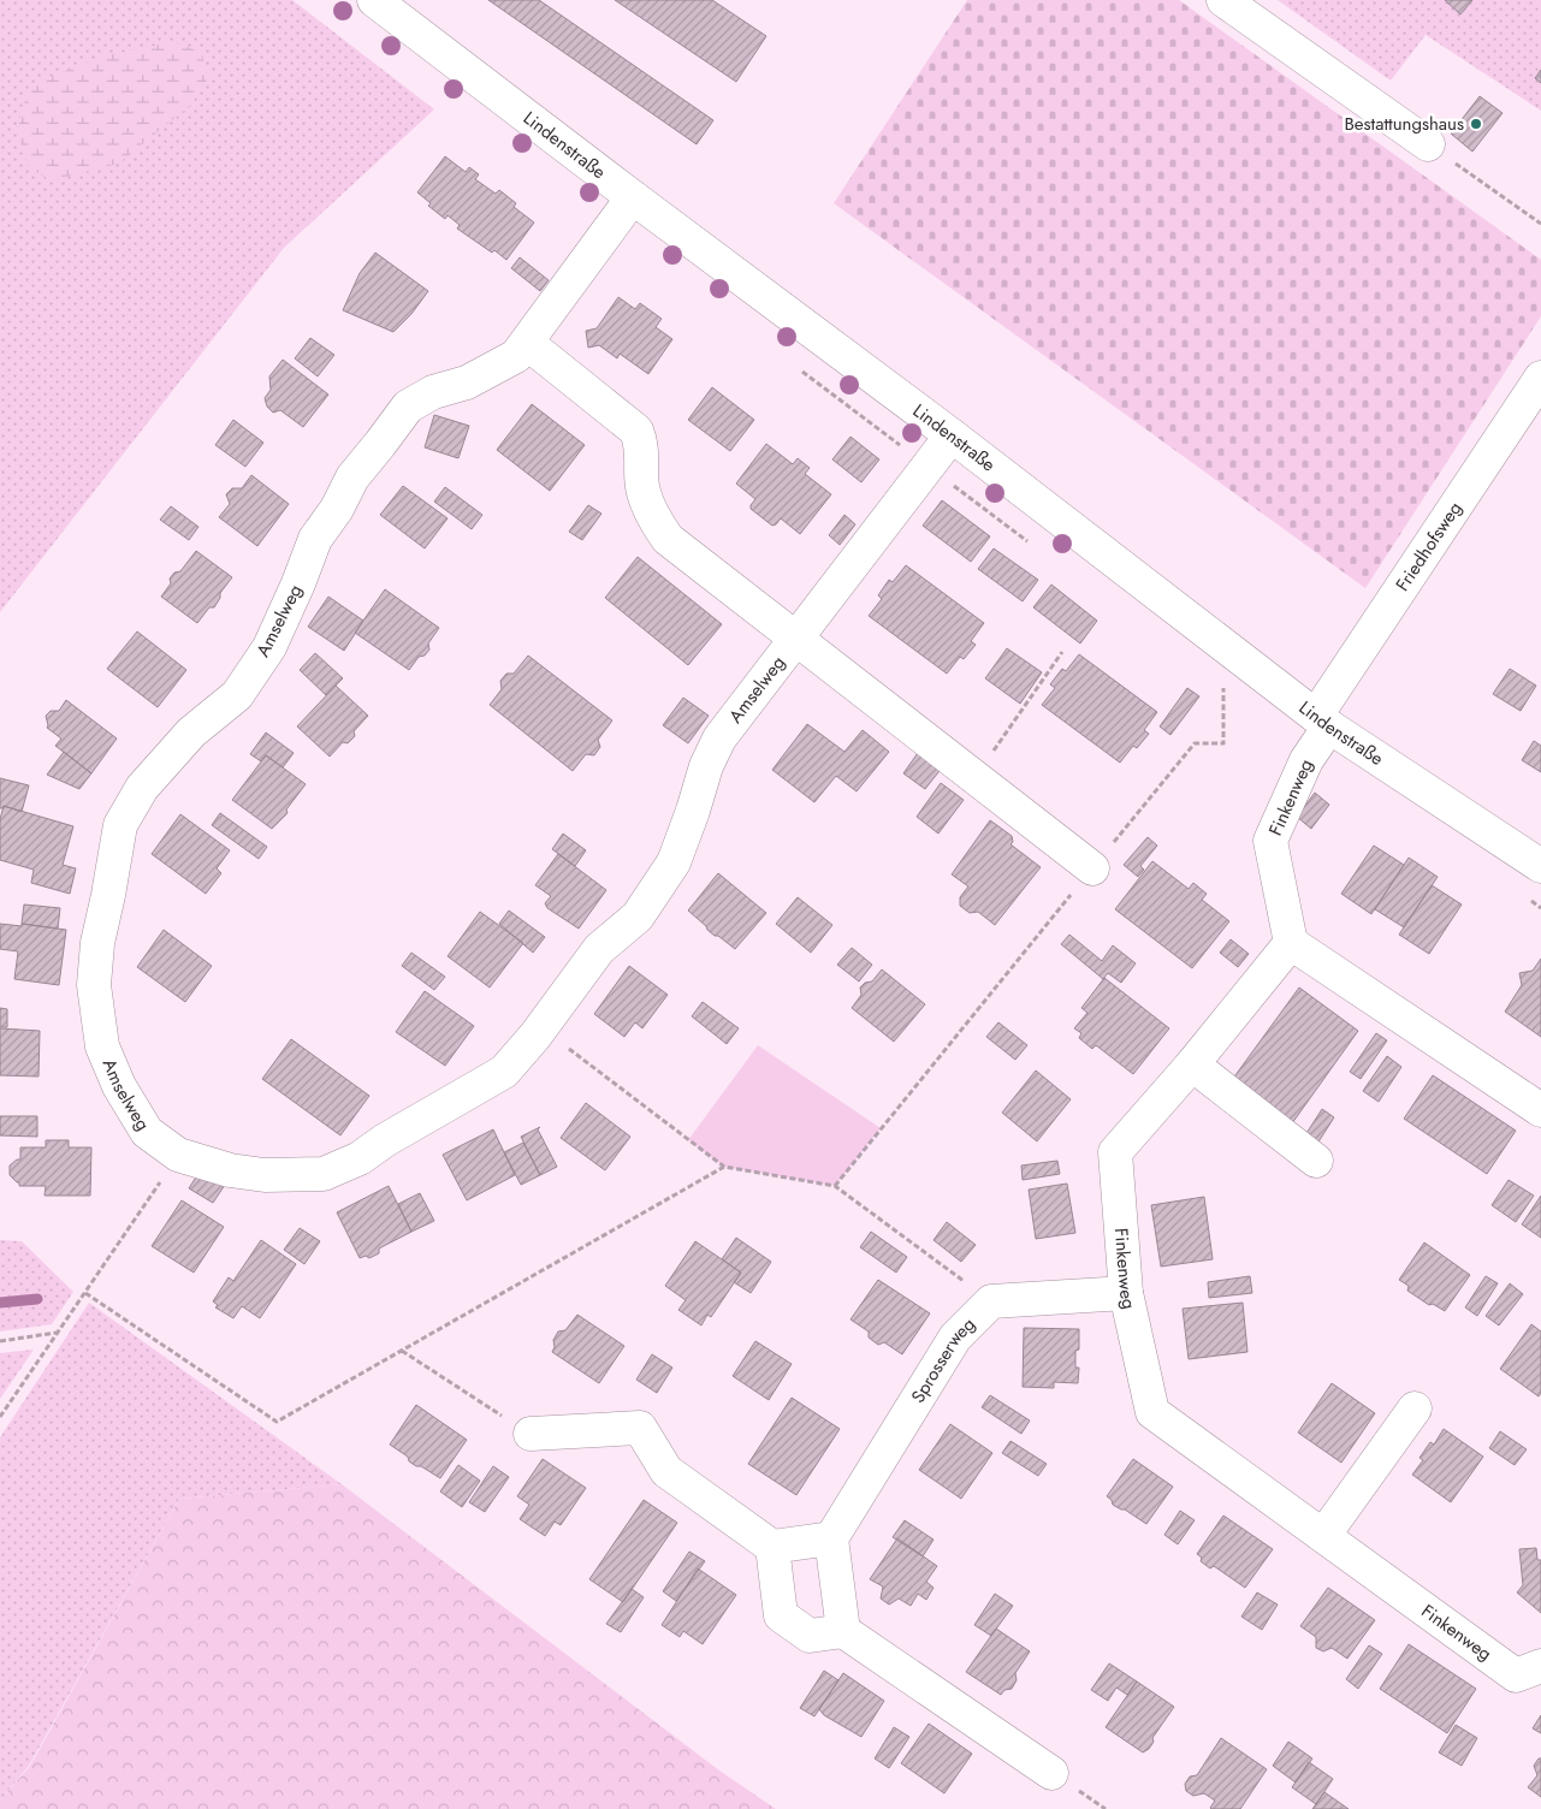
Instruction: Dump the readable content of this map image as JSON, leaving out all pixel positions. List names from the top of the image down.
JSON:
{
  "streets": {
    "street": [
      "Lindenstraße",
      "Friedhofsweg",
      "Amselweg",
      "Finkenweg",
      "Sprosserweg"
    ]
  },
  "crossings": [
    ["Lindenstraße", "Friedhofsweg"],
    ["Lindenstraße", "Amselweg"],
    ["Lindenstraße", "Finkenweg"],
    ["Friedhofsweg", "Finkenweg"]
  ],
  "places": ["Bestattungshaus"]
}
